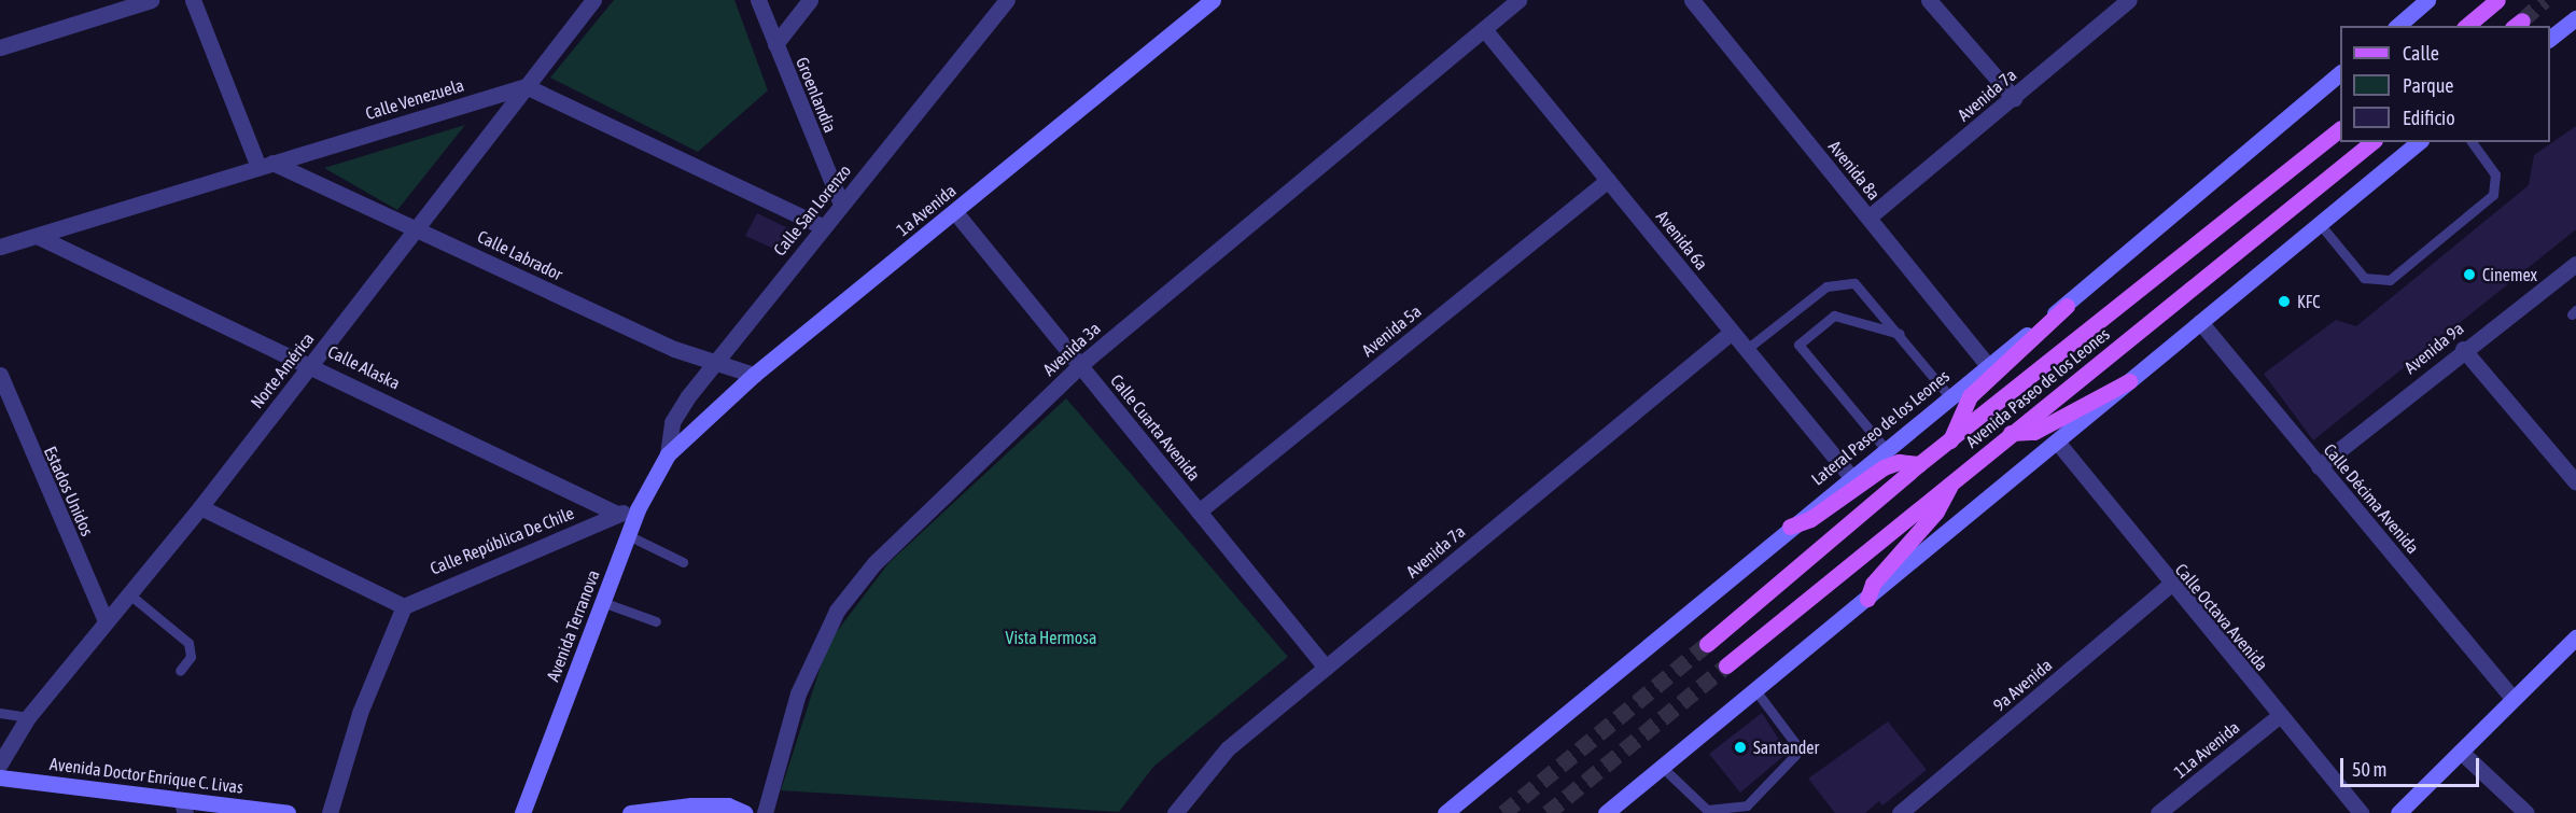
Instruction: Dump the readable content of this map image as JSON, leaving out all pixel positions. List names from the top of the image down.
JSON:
{
  "streets": {
    "main road": ["Avenida Paseo de los Leones"],
    "street": [
      "Groenlandia",
      "Avenida 7a",
      "Calle Venezuela",
      "Avenida 8a",
      "Calle San Lorenzo",
      "1a Avenida",
      "Avenida 6a",
      "Calle Labrador",
      "Avenida 5a",
      "Avenida 9a",
      "Avenida 3a",
      "Calle Alaska",
      "Norte América",
      "Calle Cuarta Avenida",
      "Lateral Paseo de los Leones",
      "Estados Unidos",
      "Calle Décima Avenida",
      "Calle República De Chile",
      "Calle Octava Avenida",
      "Avenida Terranova",
      "9a Avenida",
      "11a Avenida",
      "Avenida Doctor Enrique C. Livas"
    ]
  },
  "crossings": [
    ["Groenlandia", "Calle San Lorenzo"],
    ["Avenida 7a", "Avenida 8a"],
    ["Avenida 7a", "Avenida 6a"],
    ["Avenida 7a", "Calle Cuarta Avenida"],
    ["Calle Venezuela", "Calle Labrador"],
    ["Calle Venezuela", "Calle Alaska"],
    ["Calle Venezuela", "Norte América"],
    ["Avenida 8a", "Lateral Paseo de los Leones"],
    ["Calle San Lorenzo", "1a Avenida"],
    ["Calle San Lorenzo", "Calle Labrador"],
    ["Calle San Lorenzo", "Avenida Terranova"],
    ["1a Avenida", "Calle Labrador"],
    ["1a Avenida", "Calle Cuarta Avenida"],
    ["1a Avenida", "Avenida Terranova"],
    ["Avenida 6a", "Avenida 5a"],
    ["Avenida 6a", "Avenida 3a"],
    ["Avenida 6a", "Lateral Paseo de los Leones"],
    ["Calle Labrador", "Norte América"],
    ["Avenida 5a", "Calle Cuarta Avenida"],
    ["Avenida 9a", "Calle Décima Avenida"],
    ["Avenida 3a", "Calle Cuarta Avenida"],
    ["Calle Alaska", "Norte América"],
    ["Calle Alaska", "Calle República De Chile"],
    ["Norte América", "Estados Unidos"],
    ["Calle Octava Avenida", "9a Avenida"],
    ["Calle Octava Avenida", "11a Avenida"]
  ],
  "parks": ["Vista Hermosa"],
  "places": ["Cinemex", "KFC", "Santander"],
  "legend": ["Calle", "Parque", "Edificio"],
  "scale_bar": "50 m"
}
